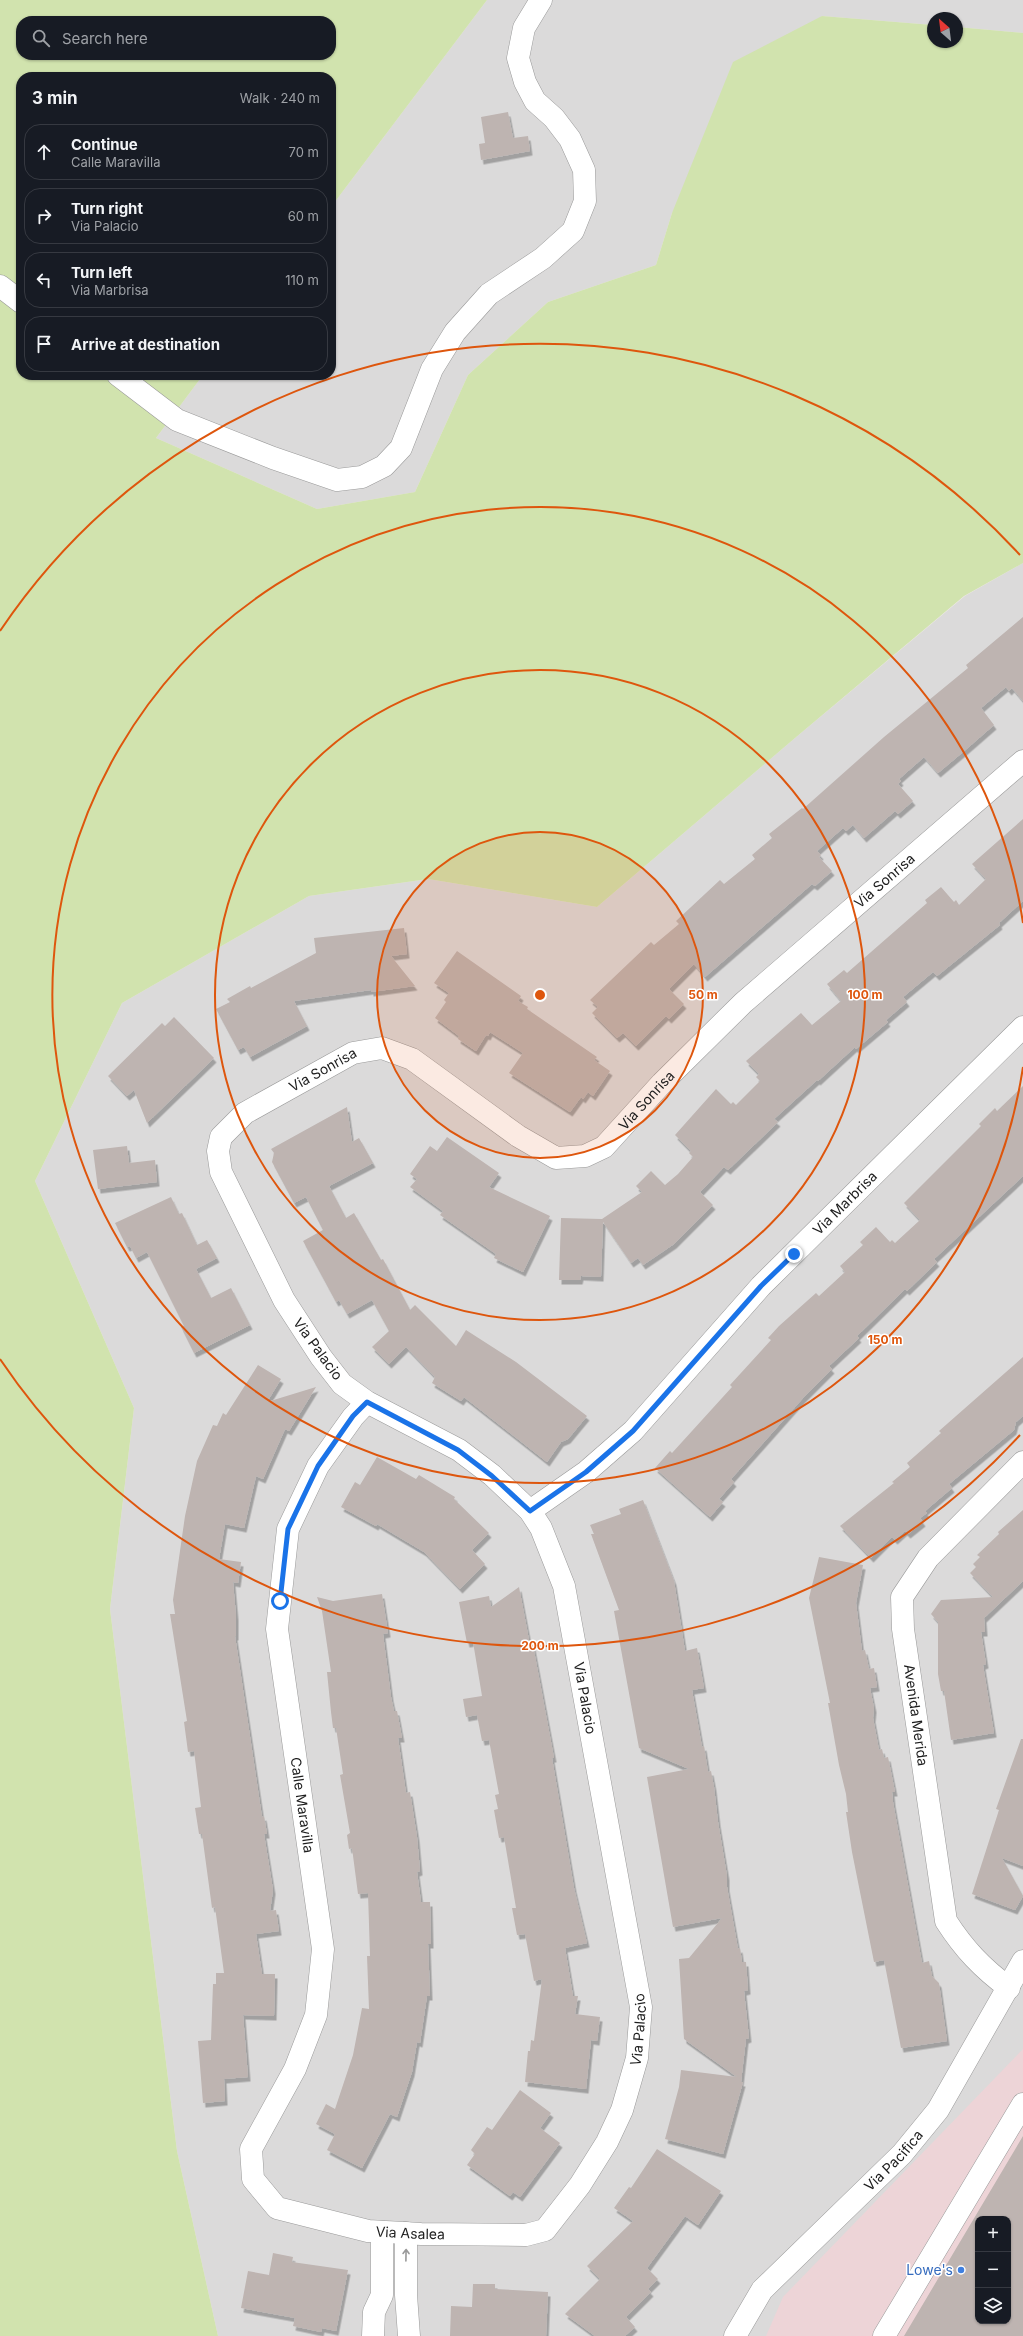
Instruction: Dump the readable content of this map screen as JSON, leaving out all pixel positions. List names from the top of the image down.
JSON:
{
  "streets": {
    "street": [
      "Via Sonrisa",
      "Via Marbrisa",
      "Via Palacio",
      "Avenida Merida",
      "Calle Maravilla",
      "Via Pacifica",
      "Via Asalea"
    ]
  },
  "crossings": [
    ["Via Sonrisa", "Via Palacio"],
    ["Via Marbrisa", "Via Palacio"],
    ["Via Palacio", "Calle Maravilla"],
    ["Via Palacio", "Via Asalea"],
    ["Avenida Merida", "Via Pacifica"],
    ["Calle Maravilla", "Via Asalea"]
  ],
  "places": ["Lowe's"],
  "north": "top left",
  "page": {
    "search": "Search here",
    "heading": ["3 min", "Walk · 240 m"],
    "list": [
      ["Continue", "Calle Maravilla", "70 m"],
      ["Turn right", "Via Palacio", "60 m"],
      ["Turn left", "Via Marbrisa", "110 m"],
      "Arrive at destination"
    ],
    "map_buttons": ["+", "−"]
  },
  "rings": [
    "50 m",
    "100 m",
    "150 m",
    "200 m"
  ]
}
